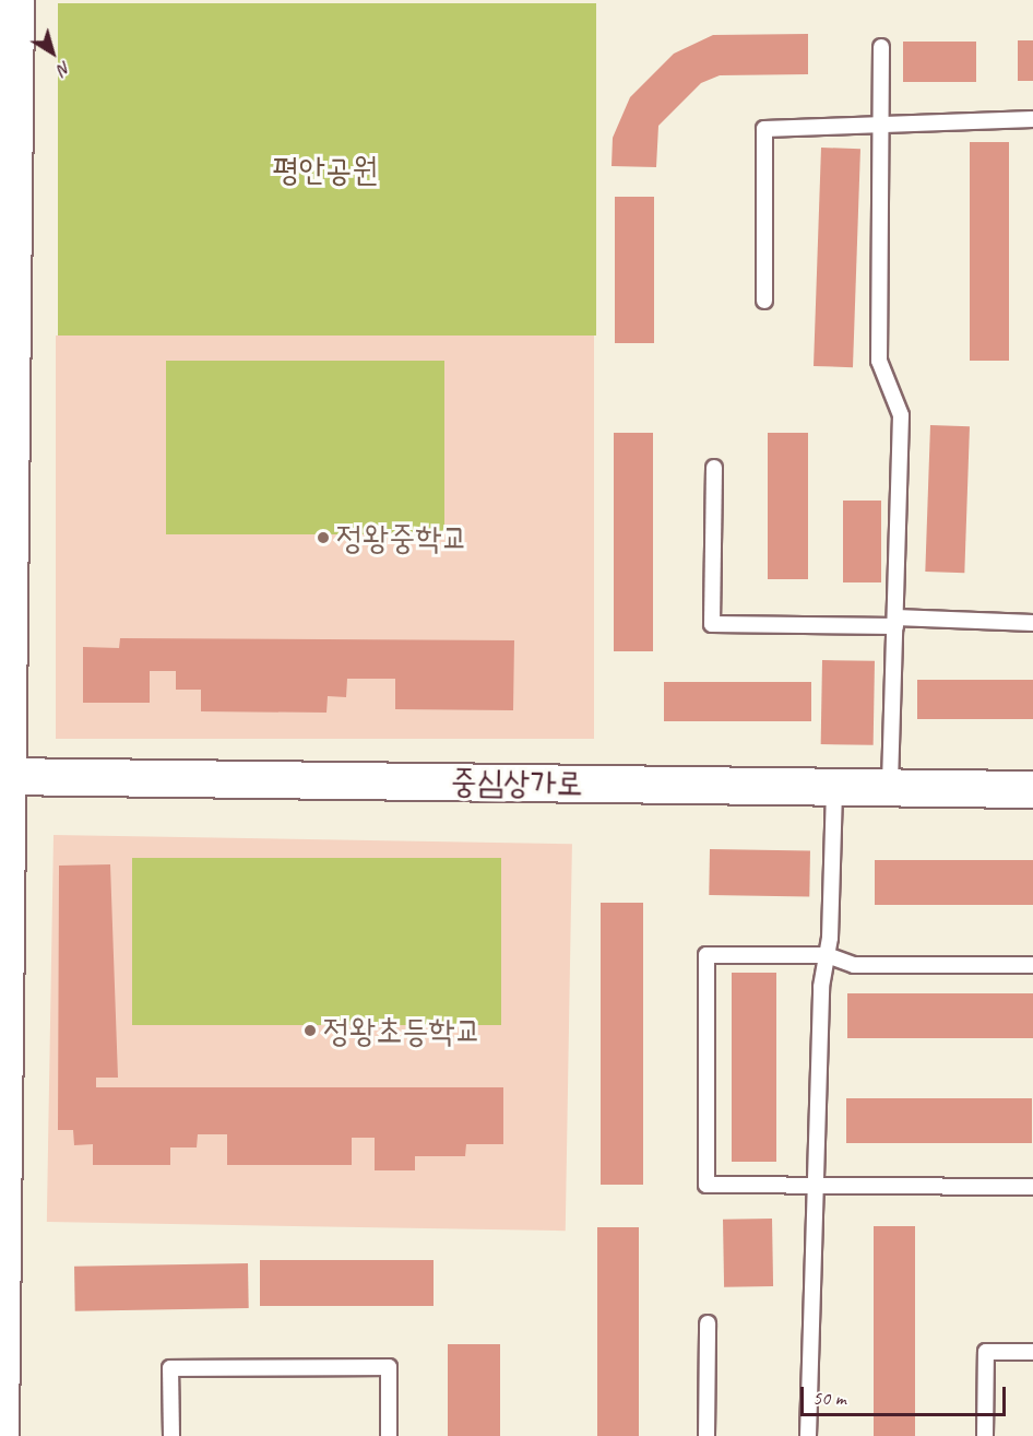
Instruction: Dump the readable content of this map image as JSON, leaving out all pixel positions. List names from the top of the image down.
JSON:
{
  "streets": {
    "street": ["중심상가로"]
  },
  "parks": ["평안공원"],
  "places": ["정왕중학교", "정왕초등학교"],
  "scale_bar": "50 m",
  "north": "bottom right"
}
